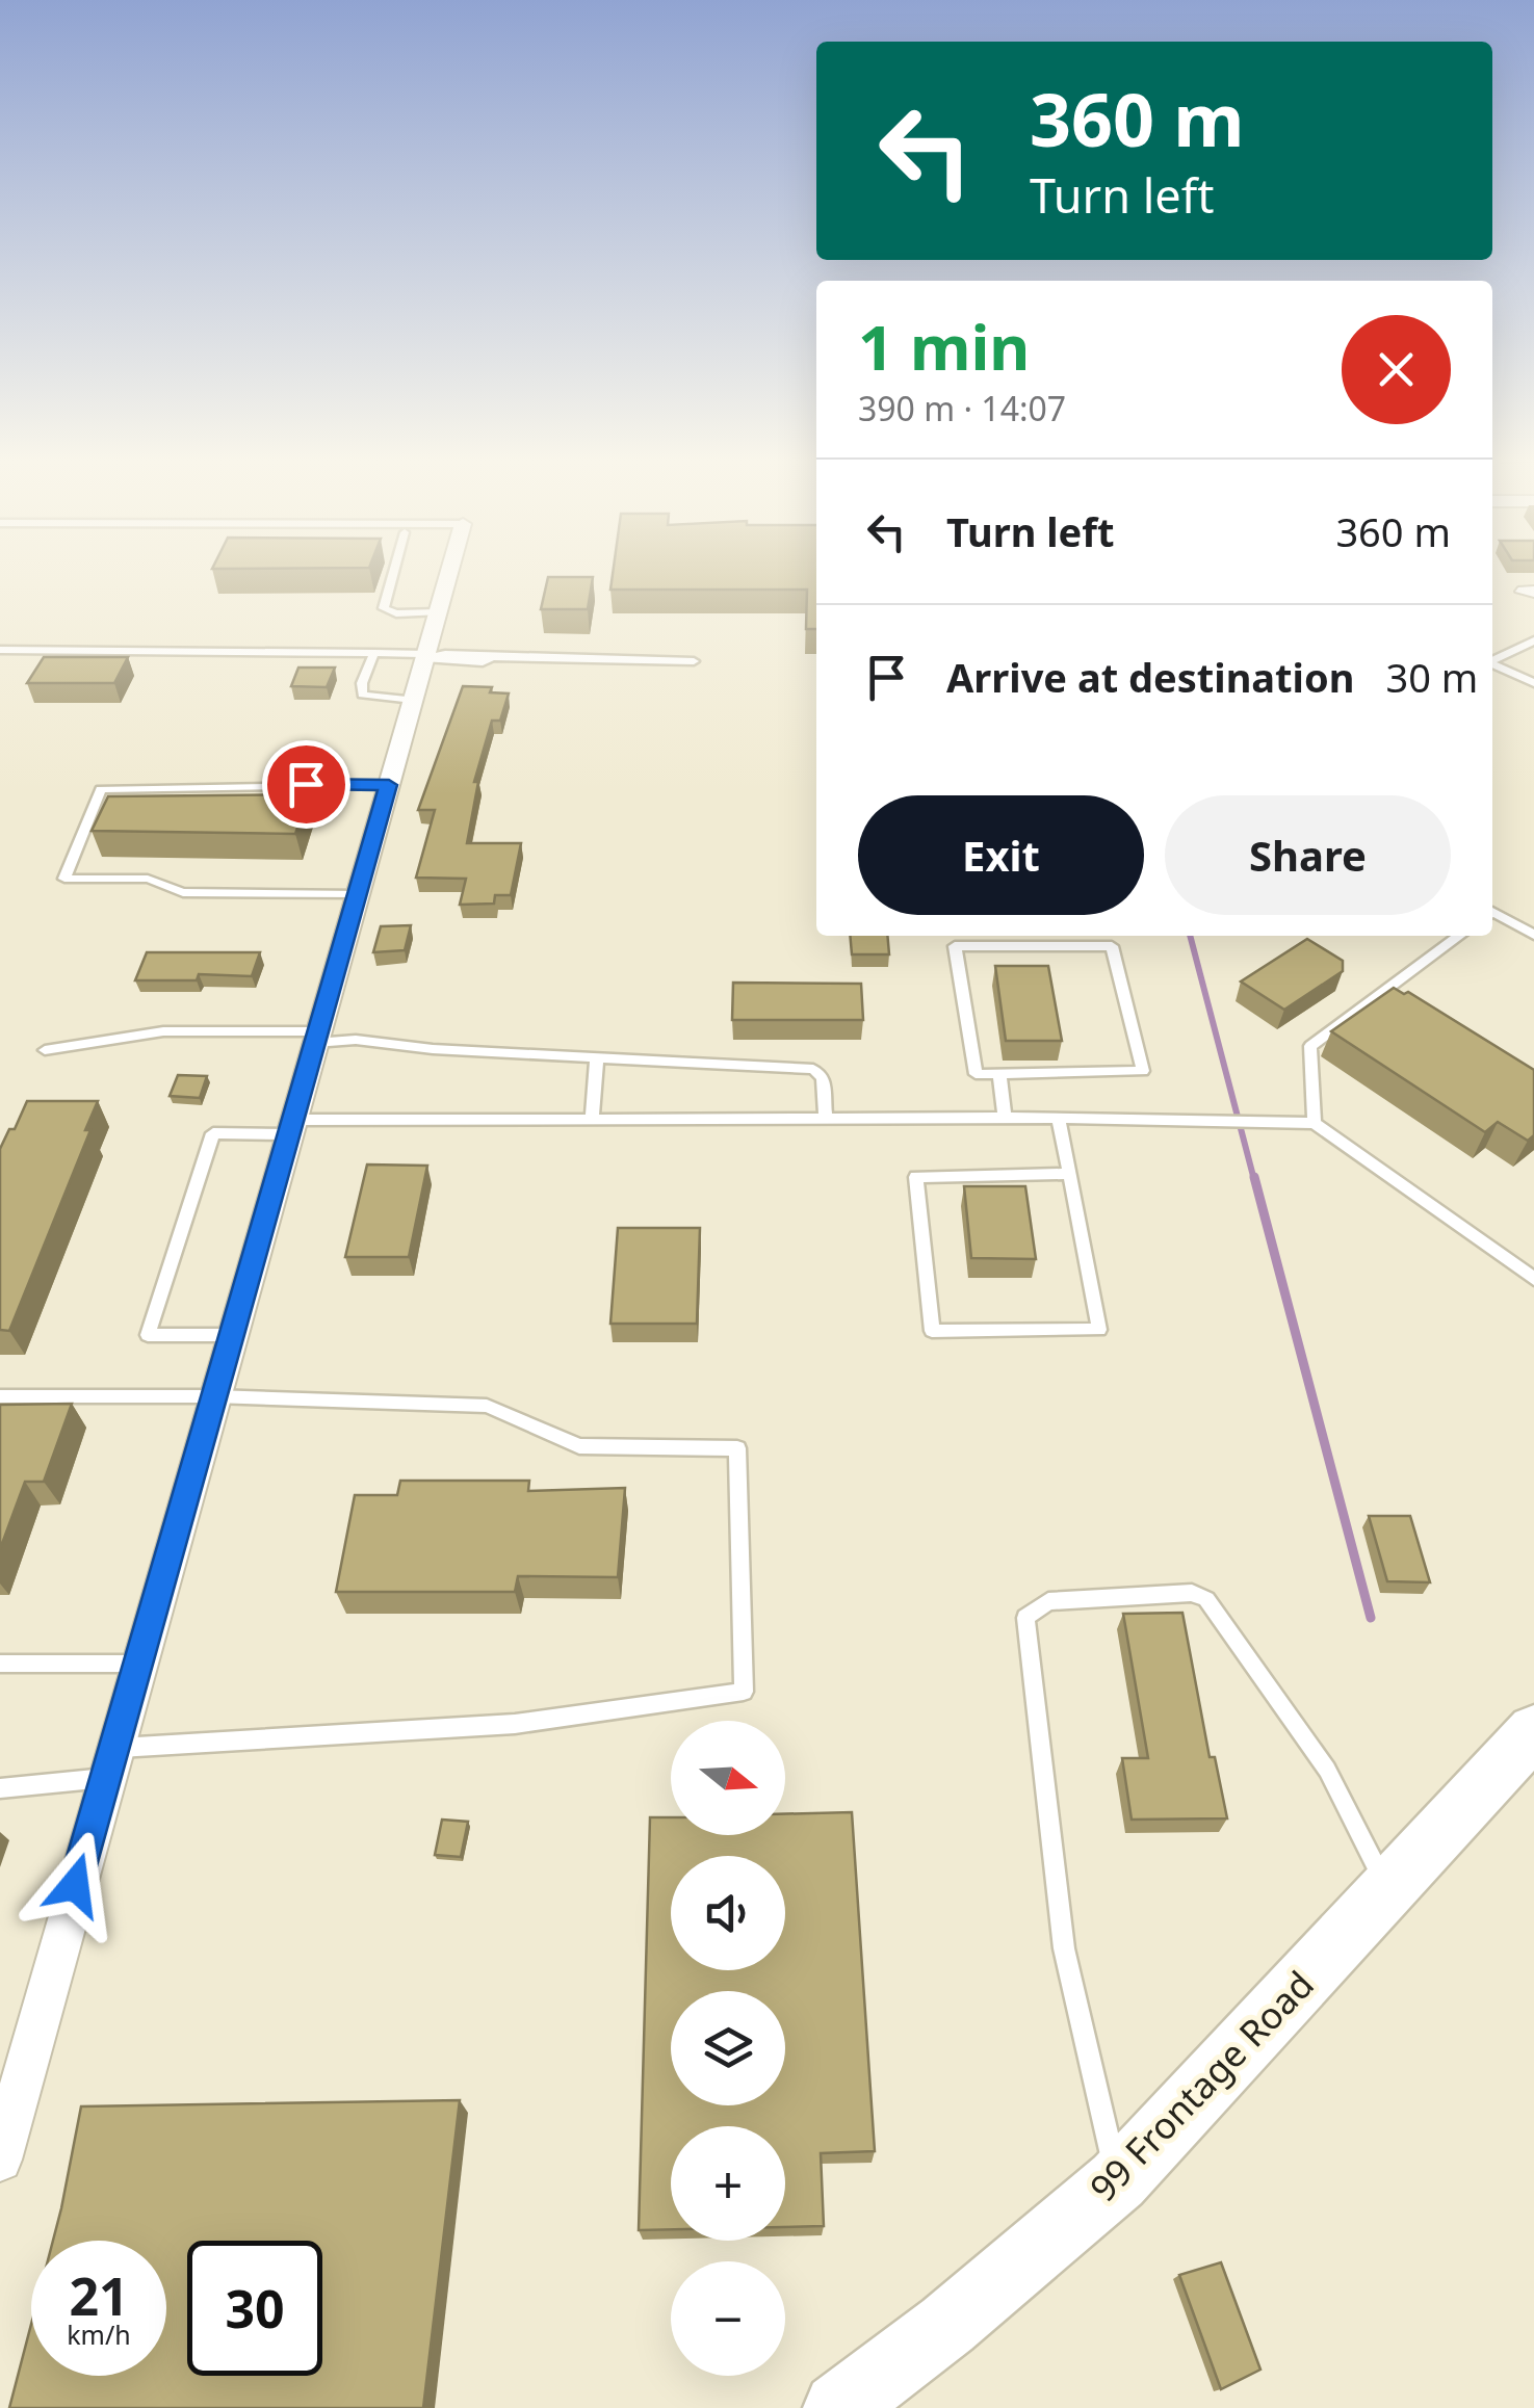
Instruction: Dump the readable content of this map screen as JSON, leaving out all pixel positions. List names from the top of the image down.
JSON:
{
  "streets": {
    "street": ["99 Frontage Road"]
  },
  "north": "right",
  "page": {
    "turn": ["360 m", "Turn left"],
    "heading": ["1 min", "390 m · 14:07"],
    "list": [
      {
        "name": "Turn left",
        "value": "360 m"
      },
      {
        "name": "Arrive at destination",
        "value": "30 m"
      }
    ],
    "buttons": ["Exit", "Share"],
    "map_buttons": ["+", "−"],
    "speed": "21 km/h",
    "limit": "30"
  }
}
